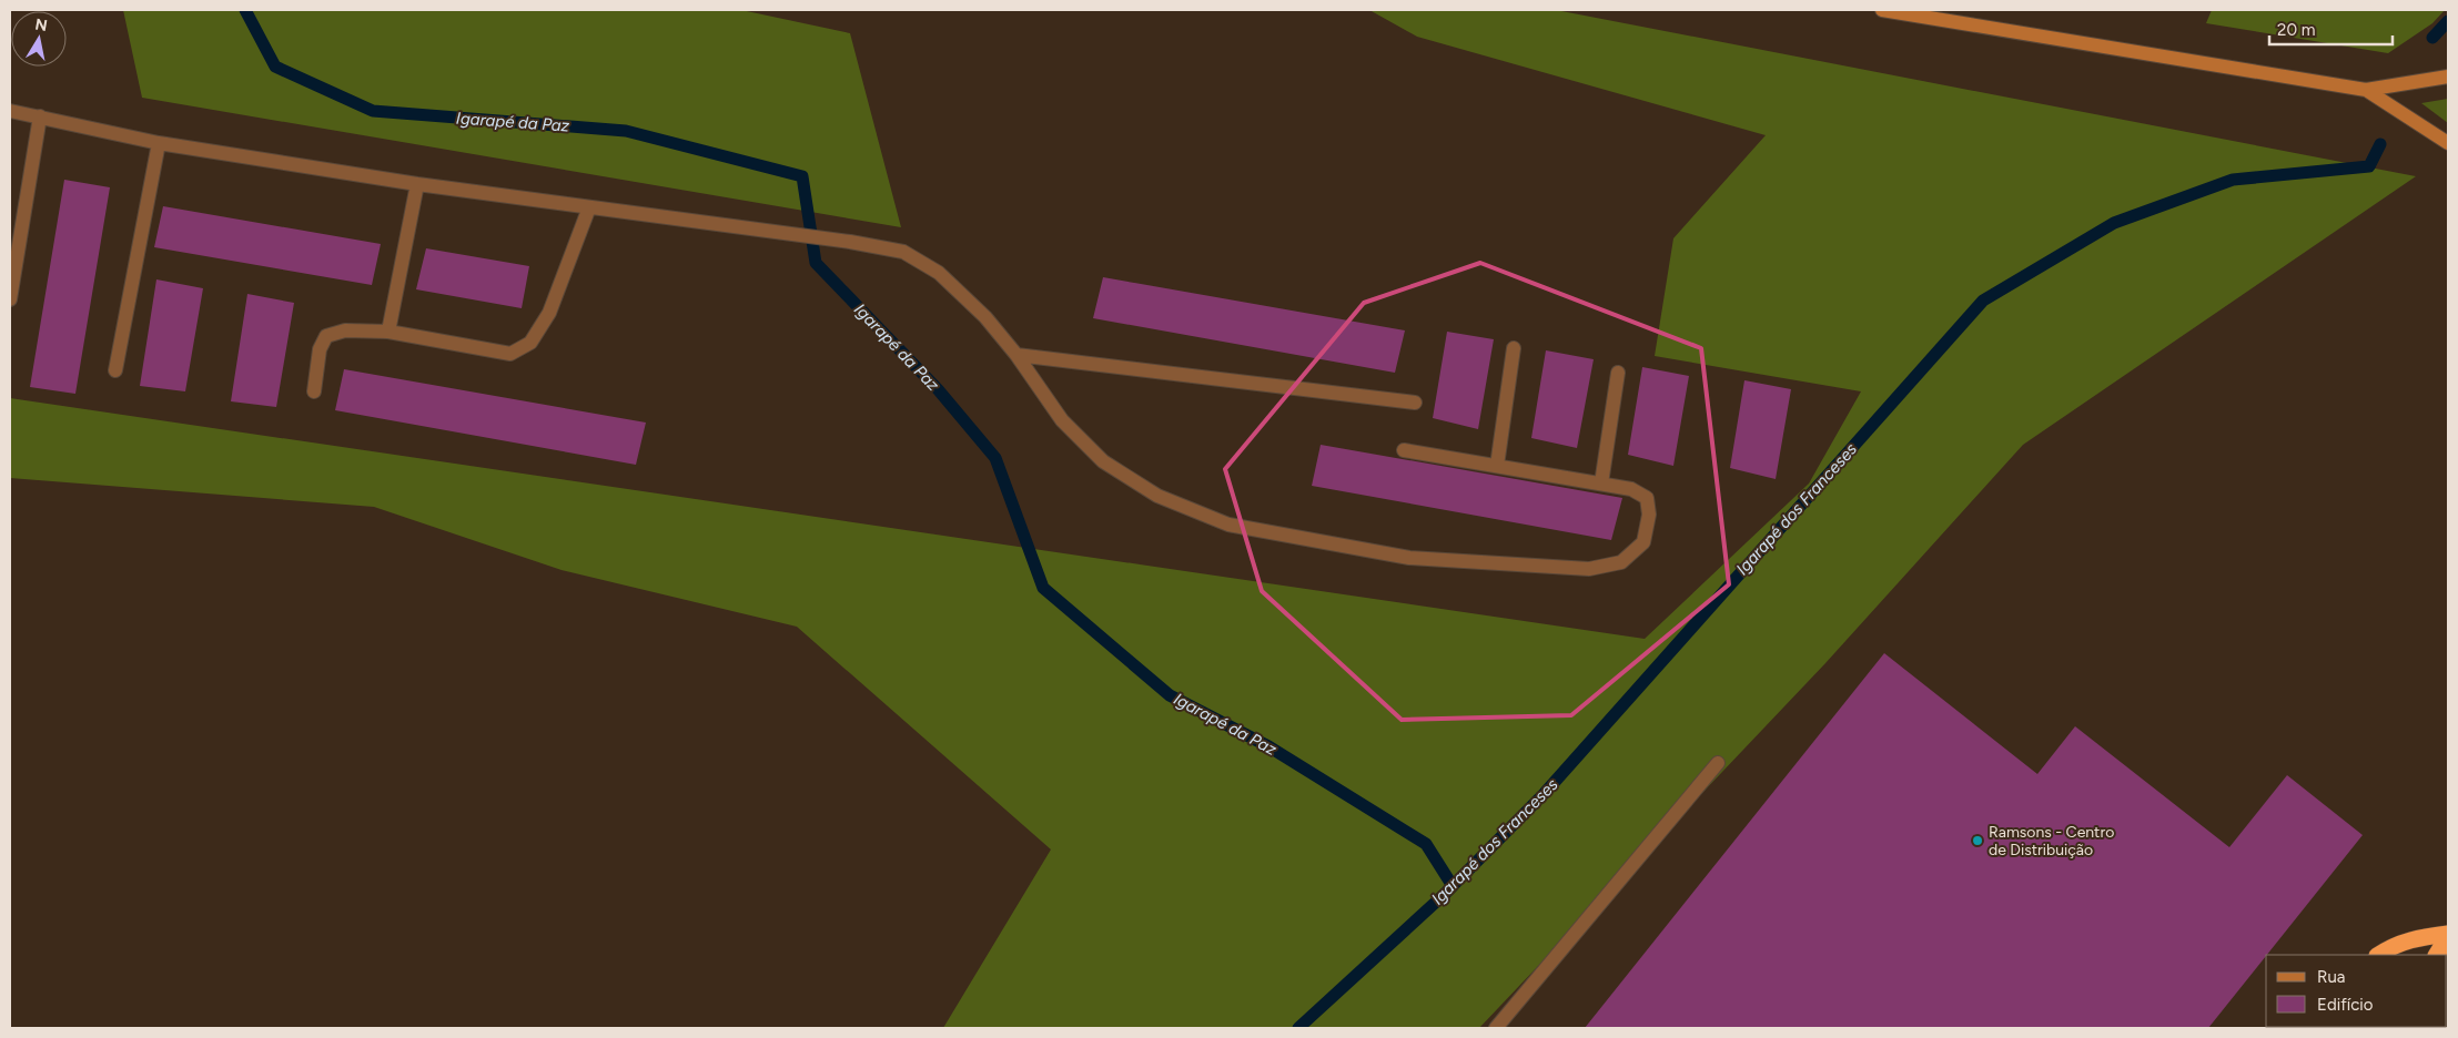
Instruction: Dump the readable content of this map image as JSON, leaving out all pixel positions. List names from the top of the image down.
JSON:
{
  "water": ["Igarapé da Paz", "Igarapé dos Franceses"],
  "places": ["Ramsons - Centro de Distribuição"],
  "legend": ["Rua", "Edifício"],
  "scale_bar": "20 m",
  "north": "top"
}
